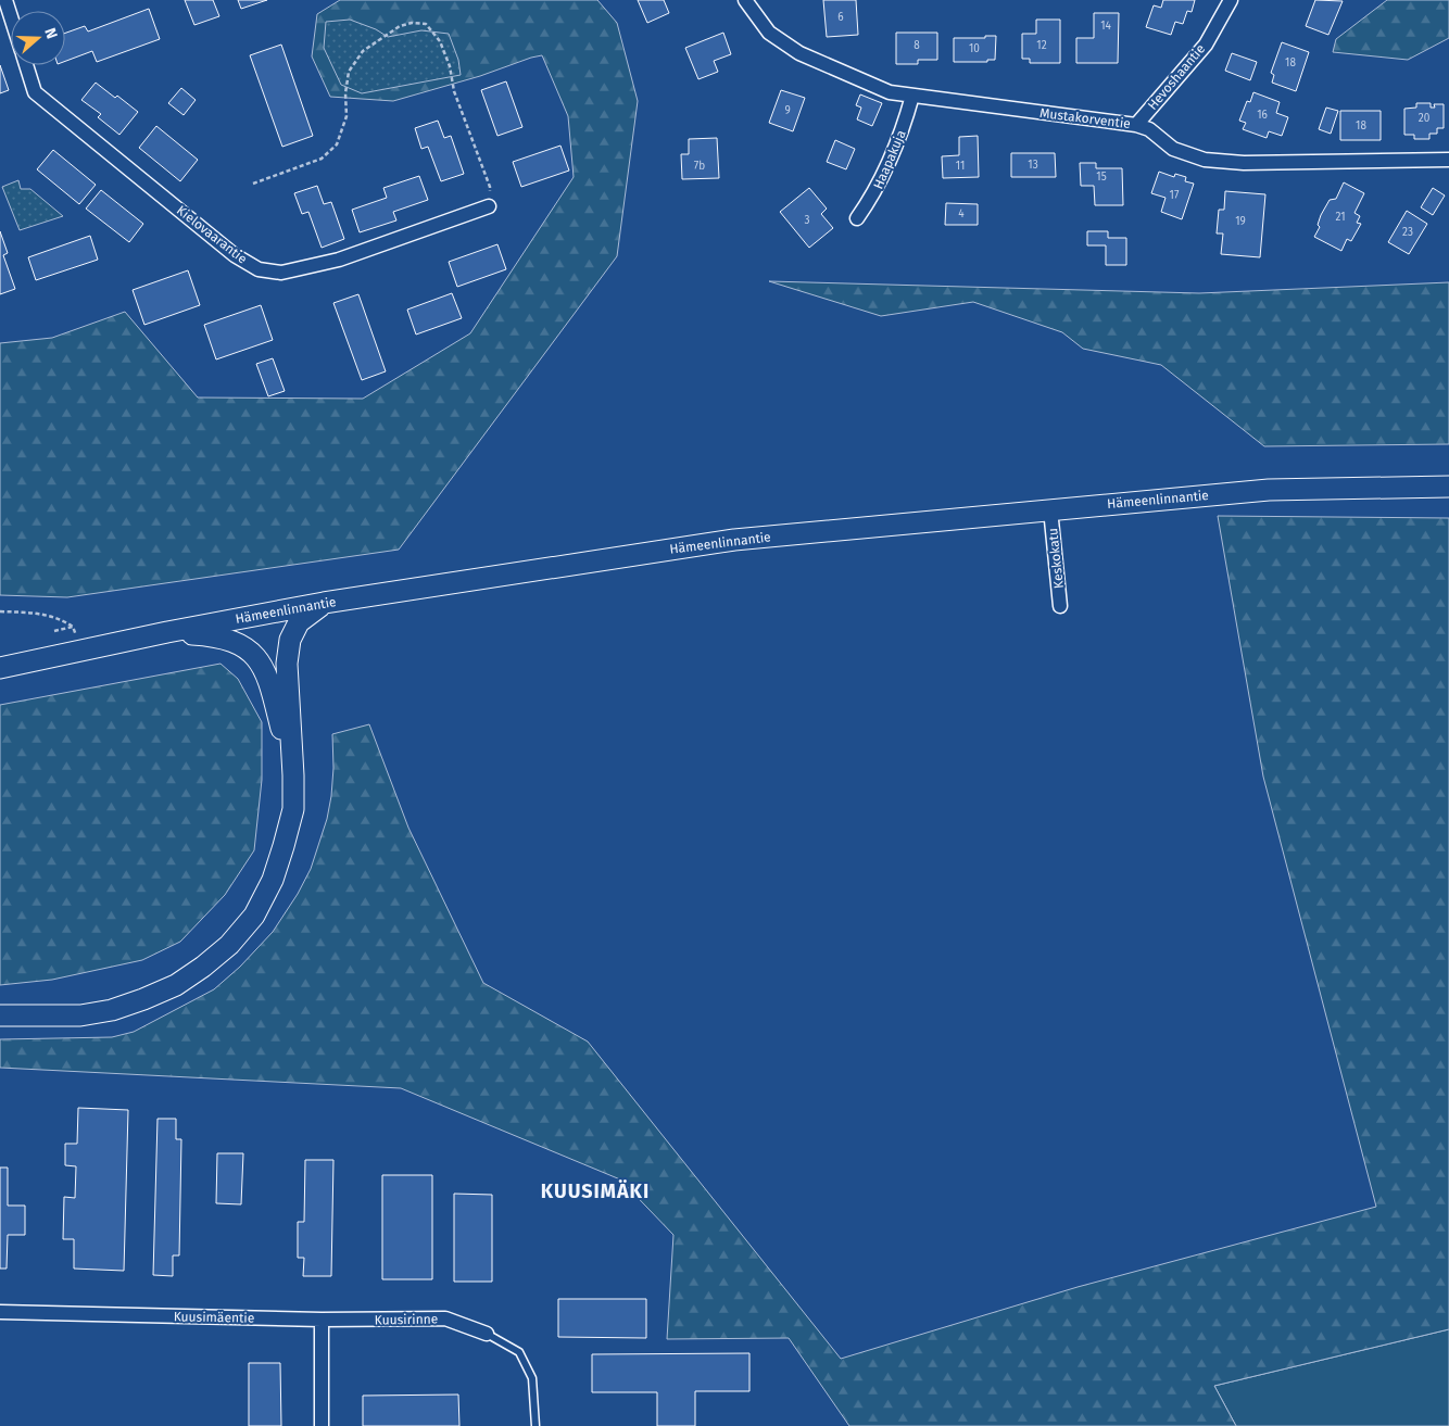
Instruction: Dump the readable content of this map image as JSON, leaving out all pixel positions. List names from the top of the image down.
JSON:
{
  "streets": {
    "main road": ["Hämeenlinnantie"],
    "street": [
      "Hevoshaantie",
      "Mustakorventie",
      "Haapakuja",
      "Kielovaarantie",
      "Keskokatu",
      "Kuusimäentie",
      "Kuusirinne"
    ]
  },
  "crossings": [
    ["Hevoshaantie", "Mustakorventie"],
    ["Mustakorventie", "Haapakuja"],
    ["Hämeenlinnantie", "Keskokatu"],
    ["Kuusimäentie", "Kuusirinne"]
  ],
  "districts": ["KUUSIMÄKI"],
  "house_numbers": [
    "6",
    "14",
    "8",
    "12",
    "10",
    "18",
    "9",
    "16",
    "20",
    "18",
    "13",
    "7b",
    "11",
    "15",
    "17",
    "4",
    "21",
    "3",
    "19",
    "23"
  ],
  "north": "right"
}
